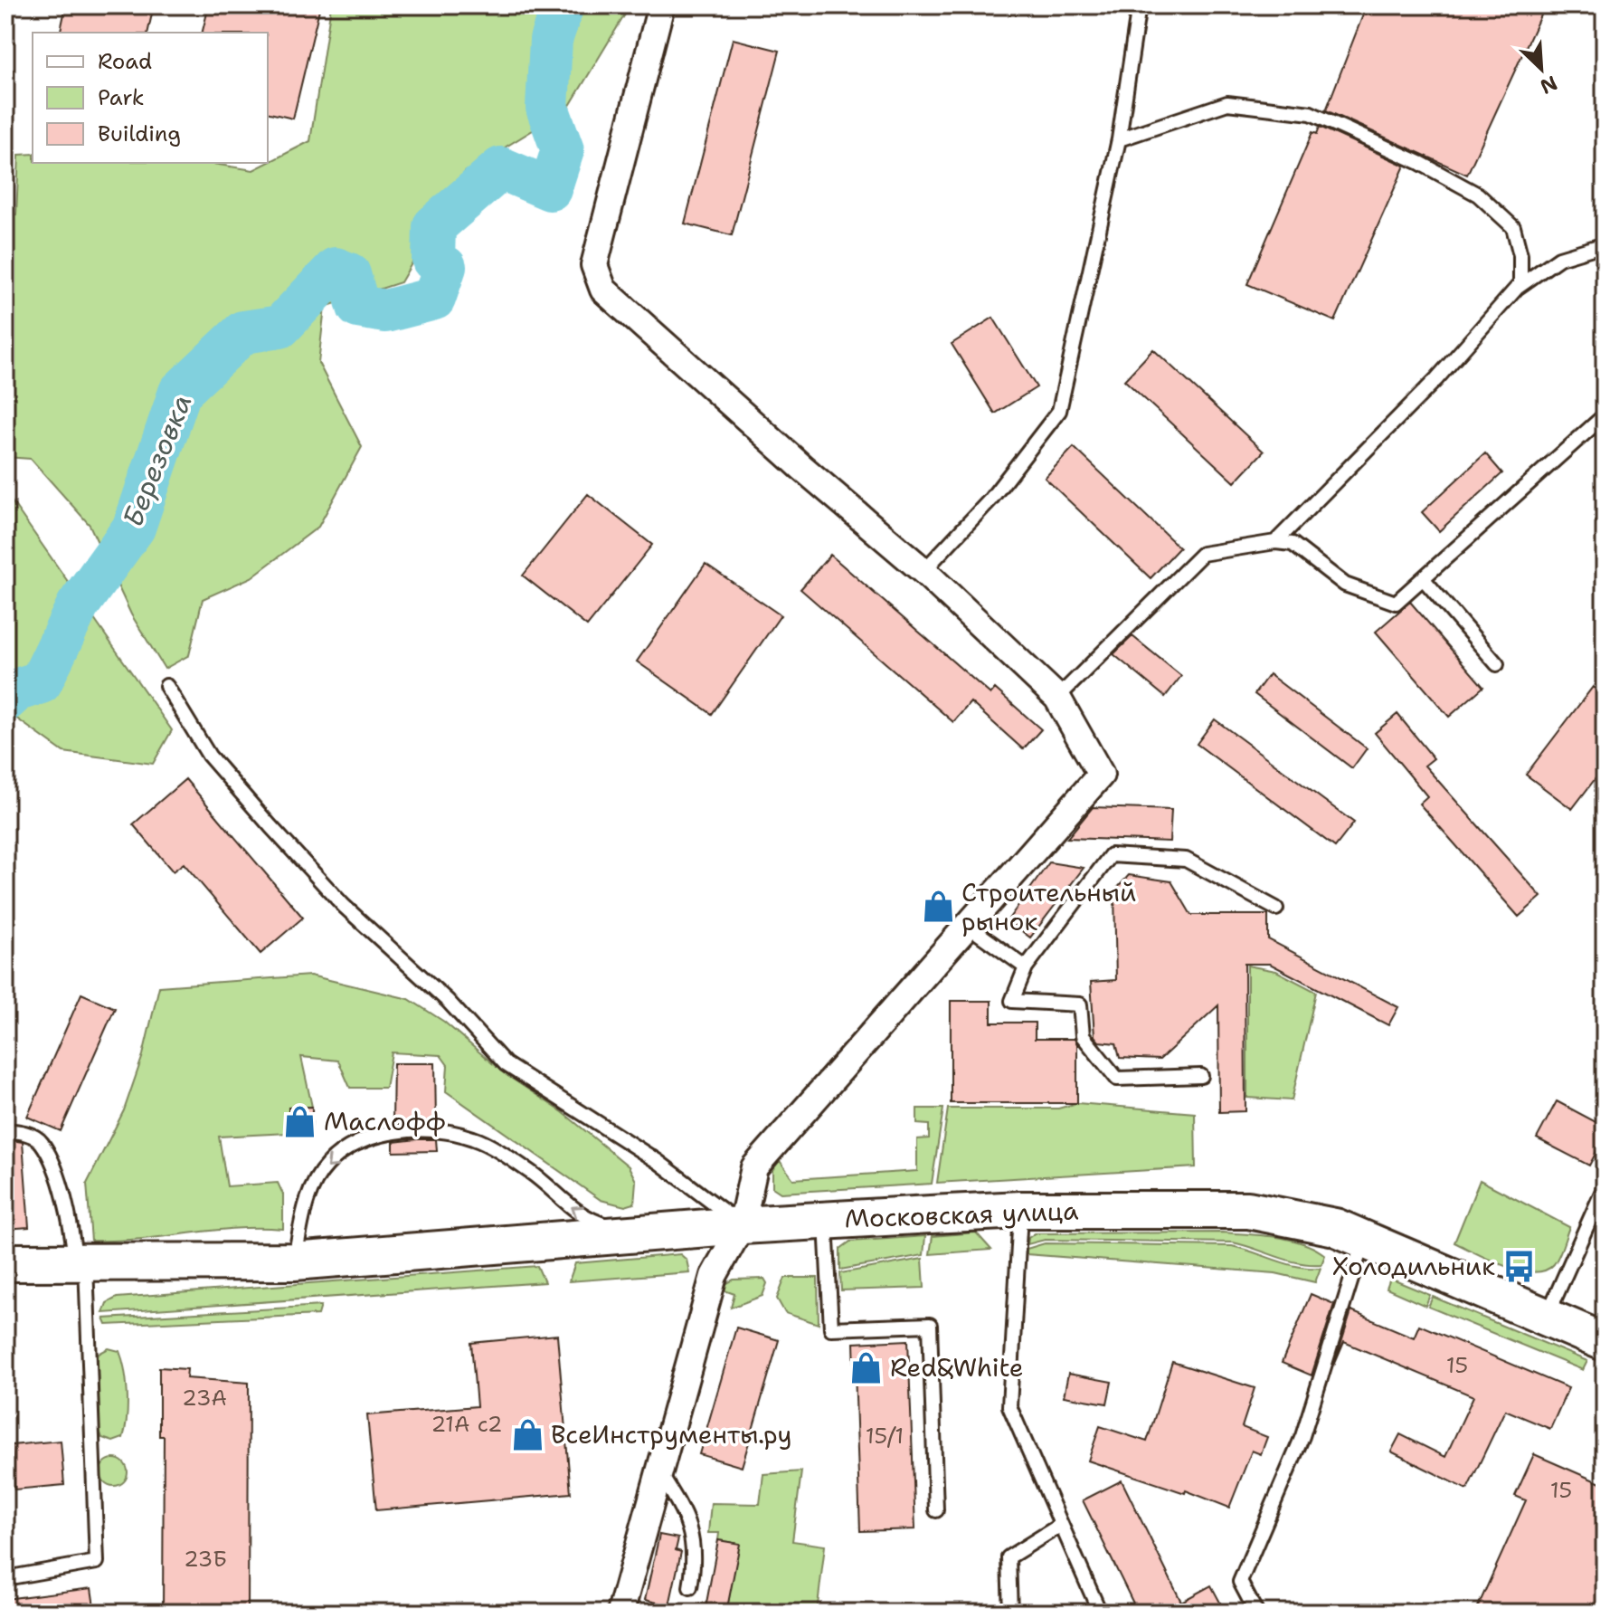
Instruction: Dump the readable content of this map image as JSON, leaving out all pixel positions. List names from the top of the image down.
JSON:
{
  "streets": {
    "main road": ["Московская улица"]
  },
  "water": ["Березовка"],
  "places": {
    "shop": [
      "Строительный рынок",
      "Маслофф",
      "Red&White",
      "ВсеИнструменты.ру"
    ],
    "bus stop": ["Холодильник"]
  },
  "house_numbers": [
    "15",
    "23А",
    "21А с2",
    "15/1",
    "15",
    "23Б"
  ],
  "legend": ["Road", "Park", "Building"],
  "north": "bottom right"
}
